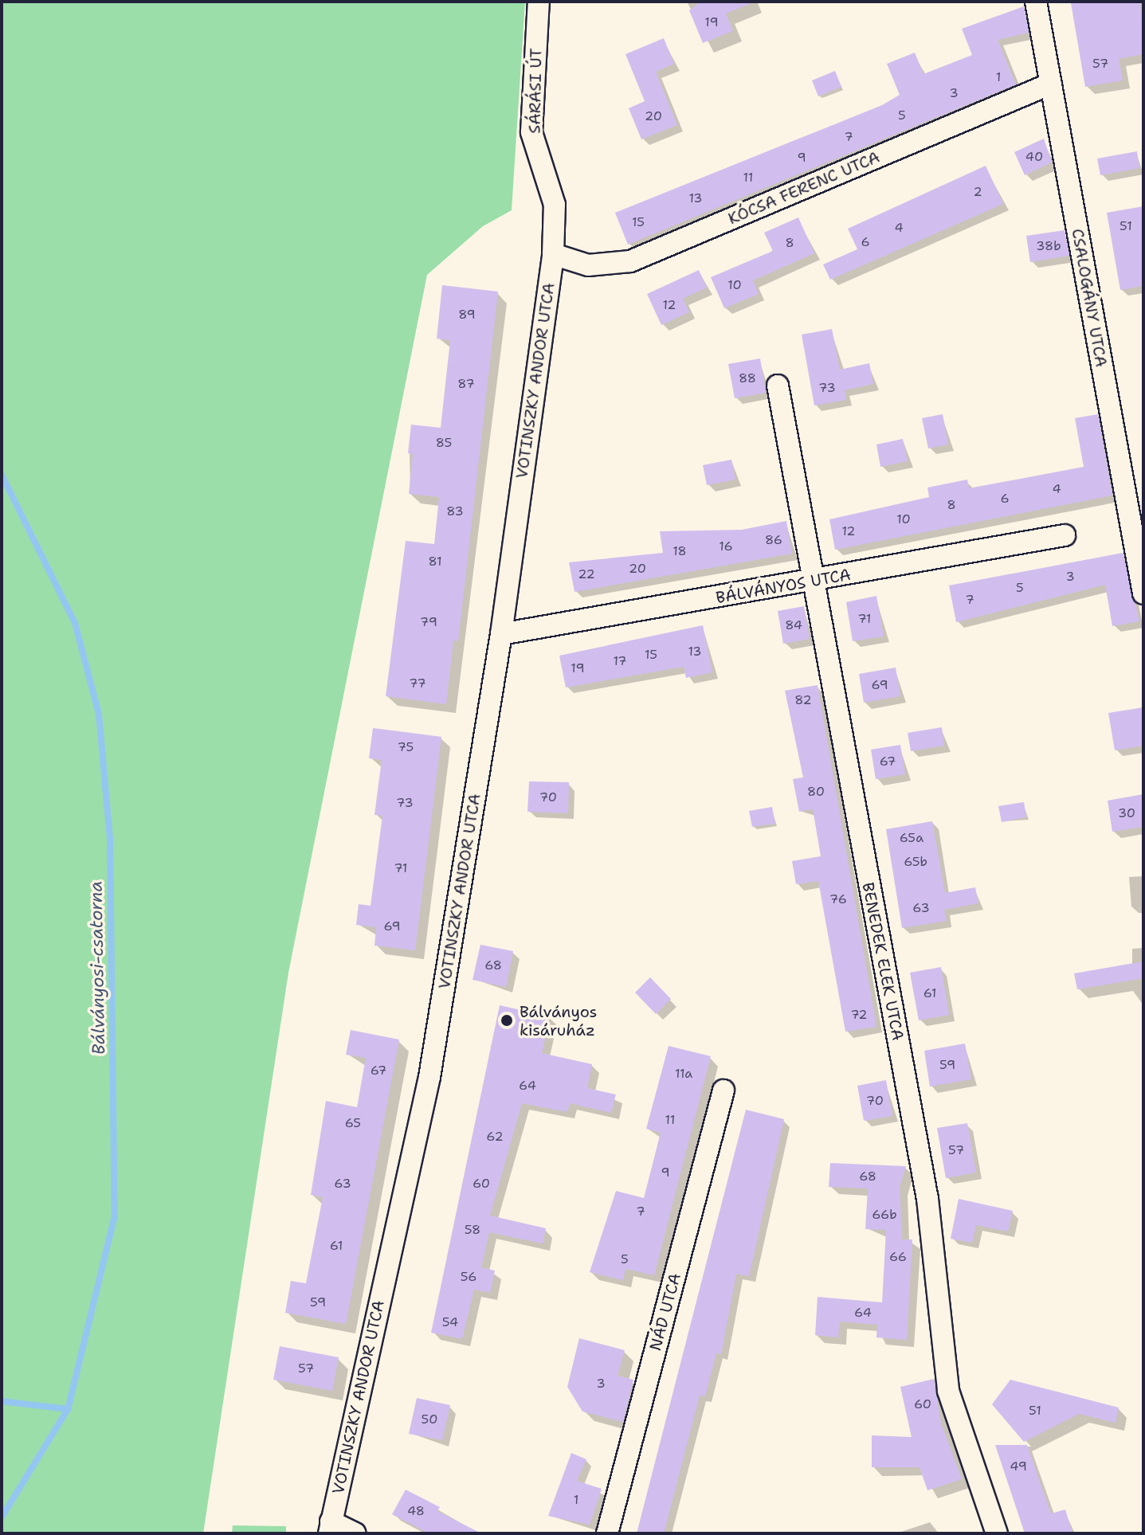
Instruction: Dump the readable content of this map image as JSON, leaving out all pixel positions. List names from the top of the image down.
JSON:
{
  "streets": {
    "street": [
      "SÁRÁSI ÚT",
      "KÓCSA FERENC UTCA",
      "CSALOGÁNY UTCA",
      "VOTINSZKY ANDOR UTCA",
      "BÁLVÁNYOS UTCA",
      "BENEDEK ELEK UTCA",
      "NÁD UTCA"
    ]
  },
  "crossings": [
    ["SÁRÁSI ÚT", "KÓCSA FERENC UTCA"],
    ["SÁRÁSI ÚT", "VOTINSZKY ANDOR UTCA"],
    ["KÓCSA FERENC UTCA", "CSALOGÁNY UTCA"],
    ["KÓCSA FERENC UTCA", "VOTINSZKY ANDOR UTCA"],
    ["VOTINSZKY ANDOR UTCA", "BÁLVÁNYOS UTCA"],
    ["BÁLVÁNYOS UTCA", "BENEDEK ELEK UTCA"]
  ],
  "water": ["Bálványosi-csatorna"],
  "places": ["Bálványos kisáruház"],
  "house_numbers": [
    "19",
    "57",
    "1",
    "3",
    "5",
    "20",
    "7",
    "40",
    "9",
    "11",
    "2",
    "13",
    "15",
    "51",
    "4",
    "6",
    "8",
    "38b",
    "10",
    "12",
    "89",
    "88",
    "87",
    "73",
    "85",
    "4",
    "6",
    "8",
    "83",
    "10",
    "12",
    "86",
    "16",
    "18",
    "81",
    "20",
    "22",
    "3",
    "5",
    "7",
    "71",
    "79",
    "84",
    "13",
    "15",
    "17",
    "19",
    "77",
    "69",
    "82",
    "75",
    "67",
    "80",
    "70",
    "73",
    "30",
    "65a",
    "65b",
    "71",
    "76",
    "63",
    "69",
    "68",
    "61",
    "72",
    "59",
    "67",
    "11a",
    "64",
    "70",
    "11",
    "65",
    "62",
    "57",
    "9",
    "68",
    "63",
    "60",
    "7",
    "66b",
    "58",
    "61",
    "66",
    "5",
    "56",
    "59",
    "64",
    "54",
    "57",
    "3",
    "60",
    "51",
    "50",
    "49",
    "1",
    "48"
  ]
}
